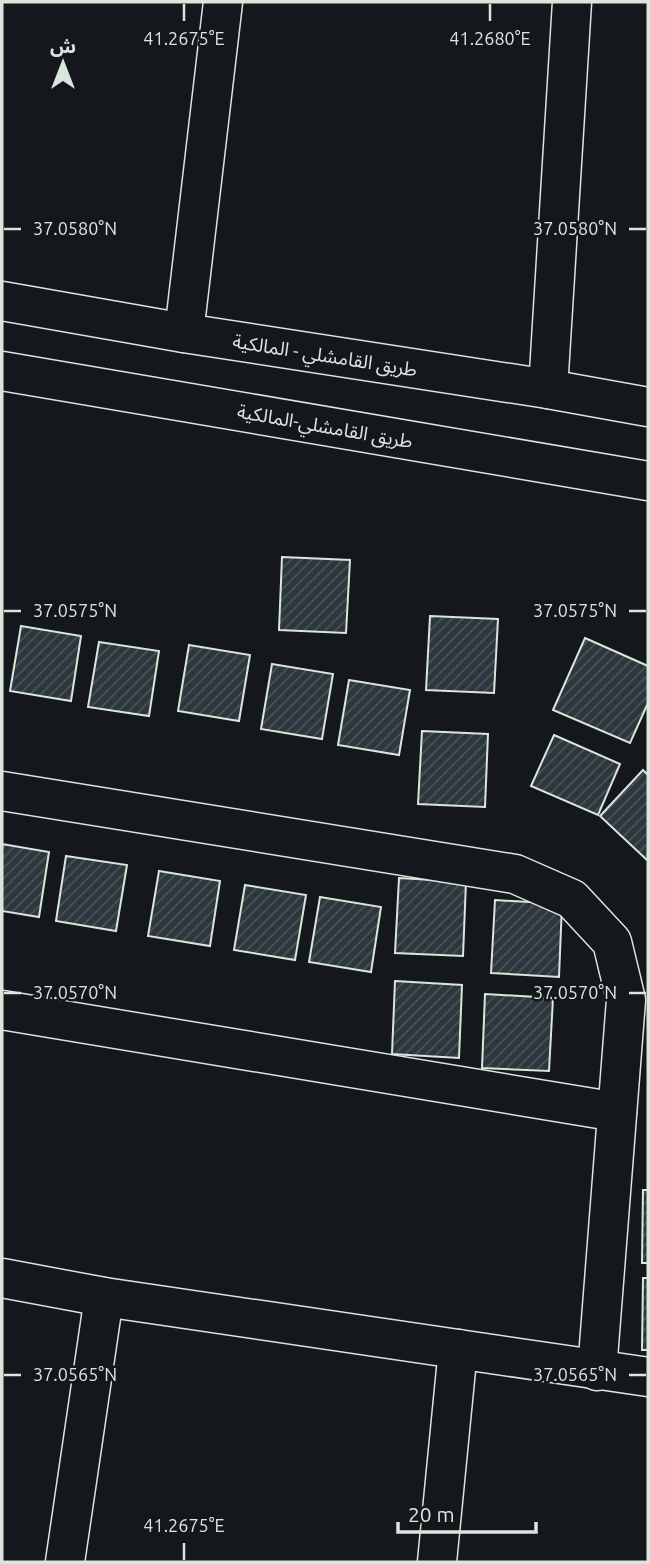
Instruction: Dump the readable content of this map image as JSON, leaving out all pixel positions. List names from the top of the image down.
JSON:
{
  "streets": {
    "main road": ["طريق القامشلي - المالكية", "طريق القامشلي-المالكية"]
  },
  "scale_bar": "20 m",
  "north": "top",
  "coordinates": [
    "41.2675°E",
    "41.2680°E",
    "37.0580°N",
    "37.0575°N",
    "37.0570°N",
    "37.0565°N"
  ]
}
